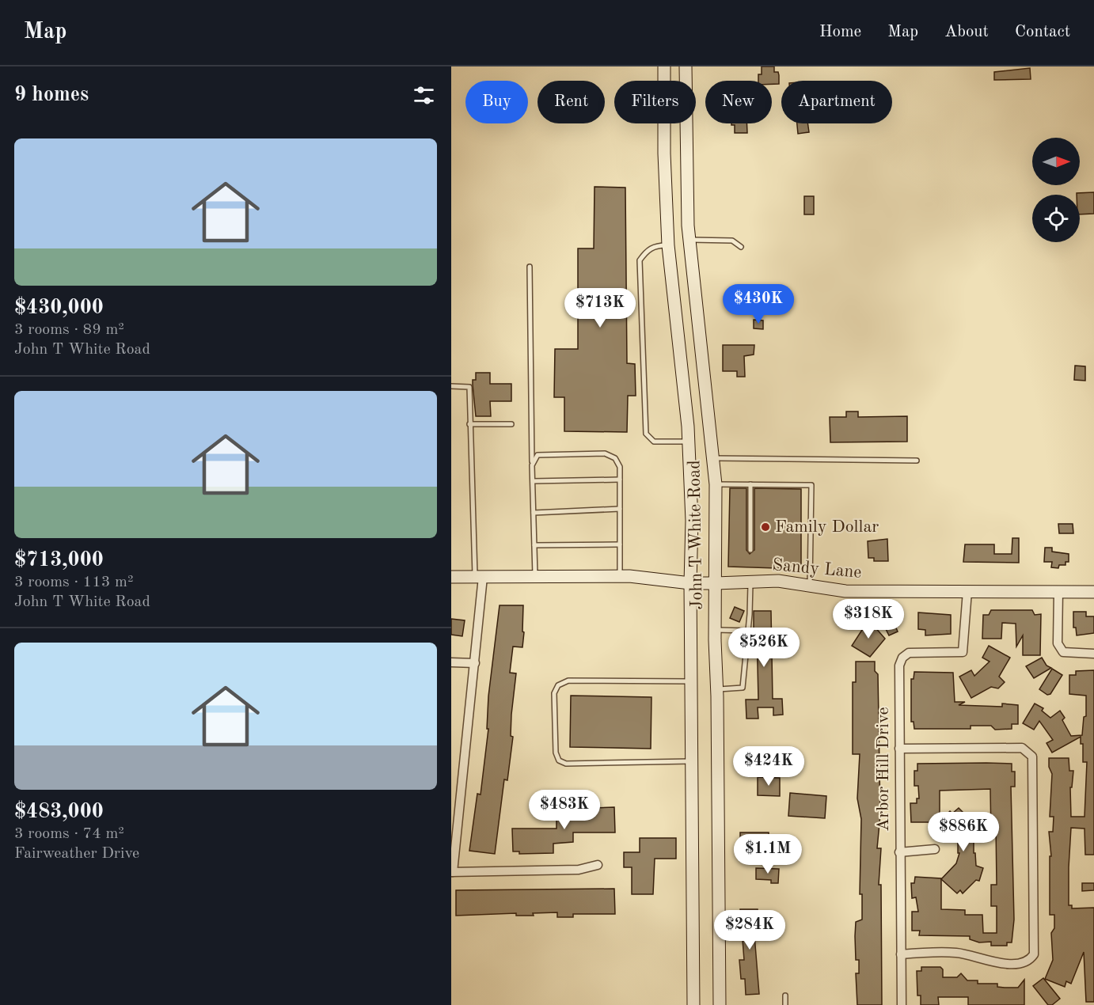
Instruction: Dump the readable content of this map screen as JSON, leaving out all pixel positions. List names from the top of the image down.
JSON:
{
  "streets": {
    "main road": ["John T White Road", "Sandy Lane"],
    "street": ["Arbor Hill Drive"]
  },
  "crossings": [
    ["John T White Road", "Sandy Lane"],
    ["Sandy Lane", "Arbor Hill Drive"]
  ],
  "places": ["Family Dollar"],
  "north": "right",
  "page": {
    "header": "Map",
    "nav": [
      "Home",
      "Map",
      "About",
      "Contact"
    ],
    "heading": "9 homes",
    "chip": [
      "Buy",
      "Rent",
      "Filters",
      "New",
      "Apartment"
    ],
    "list": [
      {
        "name": "$430,000",
        "note": "3 rooms · 89 m² · John T White Road"
      },
      {
        "name": "$713,000",
        "note": "3 rooms · 113 m² · John T White Road"
      },
      {
        "name": "$483,000",
        "note": "3 rooms · 74 m² · Fairweather Drive"
      }
    ],
    "price": [
      "$430K",
      "$713K",
      "$318K",
      "$526K",
      "$424K",
      "$483K",
      "$886K",
      "$1.1M",
      "$284K"
    ]
  }
}
